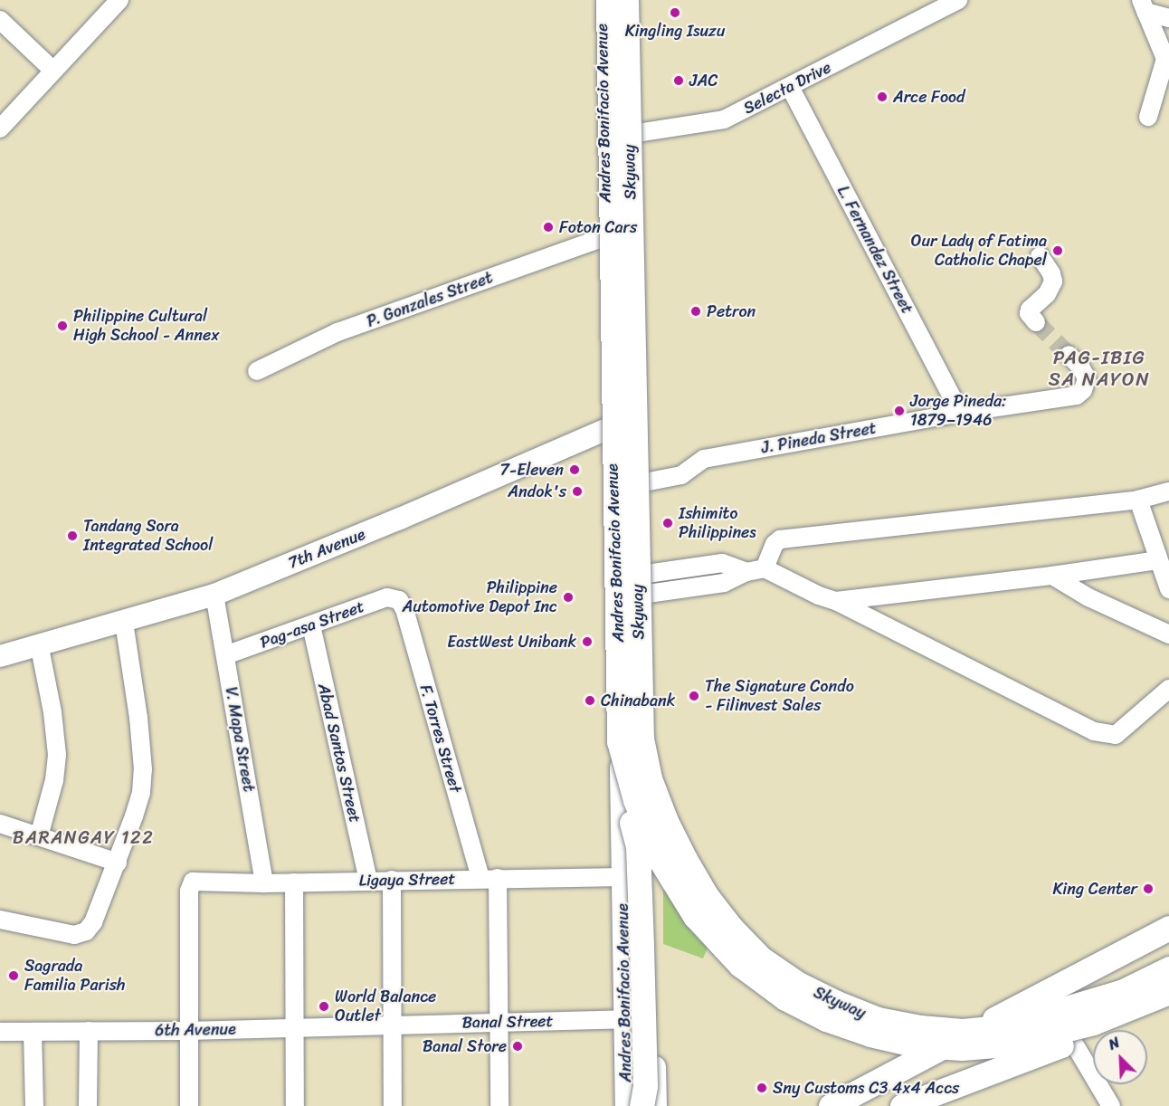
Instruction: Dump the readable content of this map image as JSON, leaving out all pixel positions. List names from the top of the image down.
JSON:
{
  "streets": {
    "highway": ["Skyway"],
    "main road": ["Andres Bonifacio Avenue", "7th Avenue"],
    "street": [
      "Selecta Drive",
      "L. Fernandez Street",
      "P. Gonzales Street",
      "J. Pineda Street",
      "Pag-asa Street",
      "F. Torres Street",
      "V. Mapa Street",
      "Abad Santos Street",
      "Ligaya Street",
      "Banal Street",
      "6th Avenue"
    ]
  },
  "crossings": [
    ["Selecta Drive", "Andres Bonifacio Avenue"],
    ["Selecta Drive", "L. Fernandez Street"],
    ["Andres Bonifacio Avenue", "P. Gonzales Street"],
    ["Andres Bonifacio Avenue", "J. Pineda Street"],
    ["Andres Bonifacio Avenue", "7th Avenue"],
    ["Andres Bonifacio Avenue", "Ligaya Street"],
    ["Andres Bonifacio Avenue", "Banal Street"],
    ["L. Fernandez Street", "J. Pineda Street"],
    ["7th Avenue", "V. Mapa Street"],
    ["Pag-asa Street", "F. Torres Street"],
    ["Pag-asa Street", "V. Mapa Street"],
    ["Pag-asa Street", "Abad Santos Street"],
    ["F. Torres Street", "Ligaya Street"],
    ["F. Torres Street", "Banal Street"],
    ["V. Mapa Street", "Ligaya Street"],
    ["Abad Santos Street", "Ligaya Street"],
    ["Ligaya Street", "6th Avenue"],
    ["Banal Street", "6th Avenue"]
  ],
  "districts": ["PAG-IBIG SA NAYON", "BARANGAY 122"],
  "places": [
    "Kingling Isuzu",
    "JAC",
    "Arce Food",
    "Foton Cars",
    "Our Lady of Fatima Catholic Chapel",
    "Petron",
    "Philippine Cultural High School - Annex",
    "Jorge Pineda: 1879–1946",
    "7-Eleven",
    "Andok's",
    "Ishimito Philippines",
    "Tandang Sora Integrated School",
    "Philippine Automotive Depot Inc",
    "EastWest Unibank",
    "The Signature Condo - Filinvest Sales",
    "Chinabank",
    "King Center",
    "Sagrada Familia Parish",
    "World Balance Outlet",
    "Banal Store",
    "Sny Customs C3 4x4 Accs"
  ],
  "north": "top left"
}
